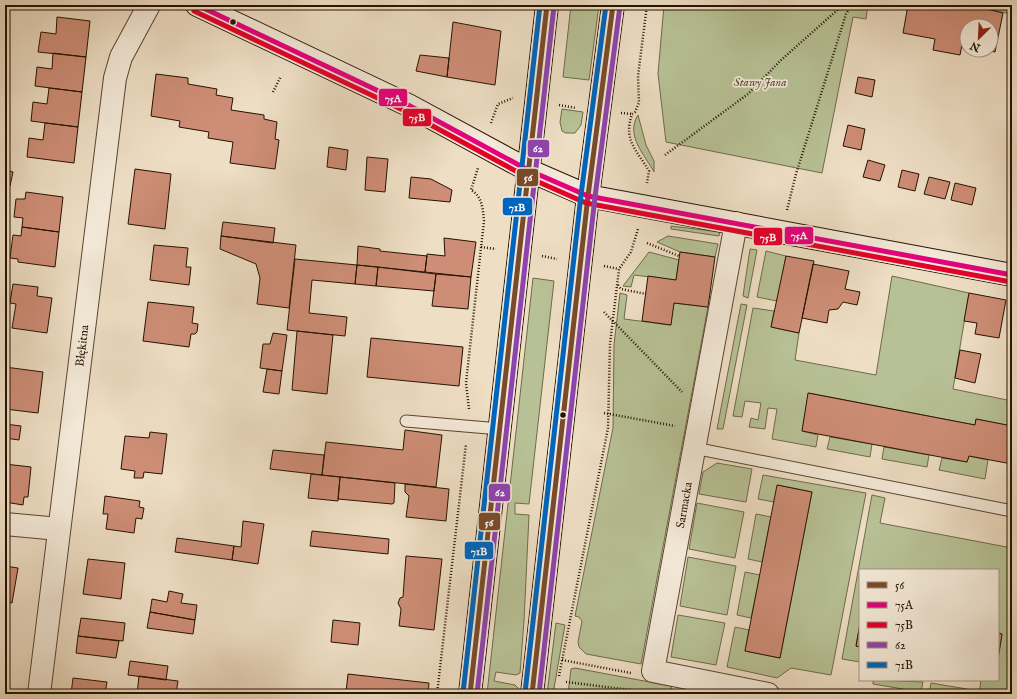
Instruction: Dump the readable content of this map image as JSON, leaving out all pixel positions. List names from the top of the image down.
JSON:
{
  "streets": {
    "street": ["Błękitna", "Sarmacka"]
  },
  "parks": ["Stawy Jana"],
  "lines": [
    "transit line 56",
    "transit line 75A",
    "transit line 71B",
    "transit line 62",
    "transit line 75B"
  ],
  "legend": [
    "56",
    "75A",
    "75B",
    "62",
    "71B"
  ],
  "north": "bottom left"
}
